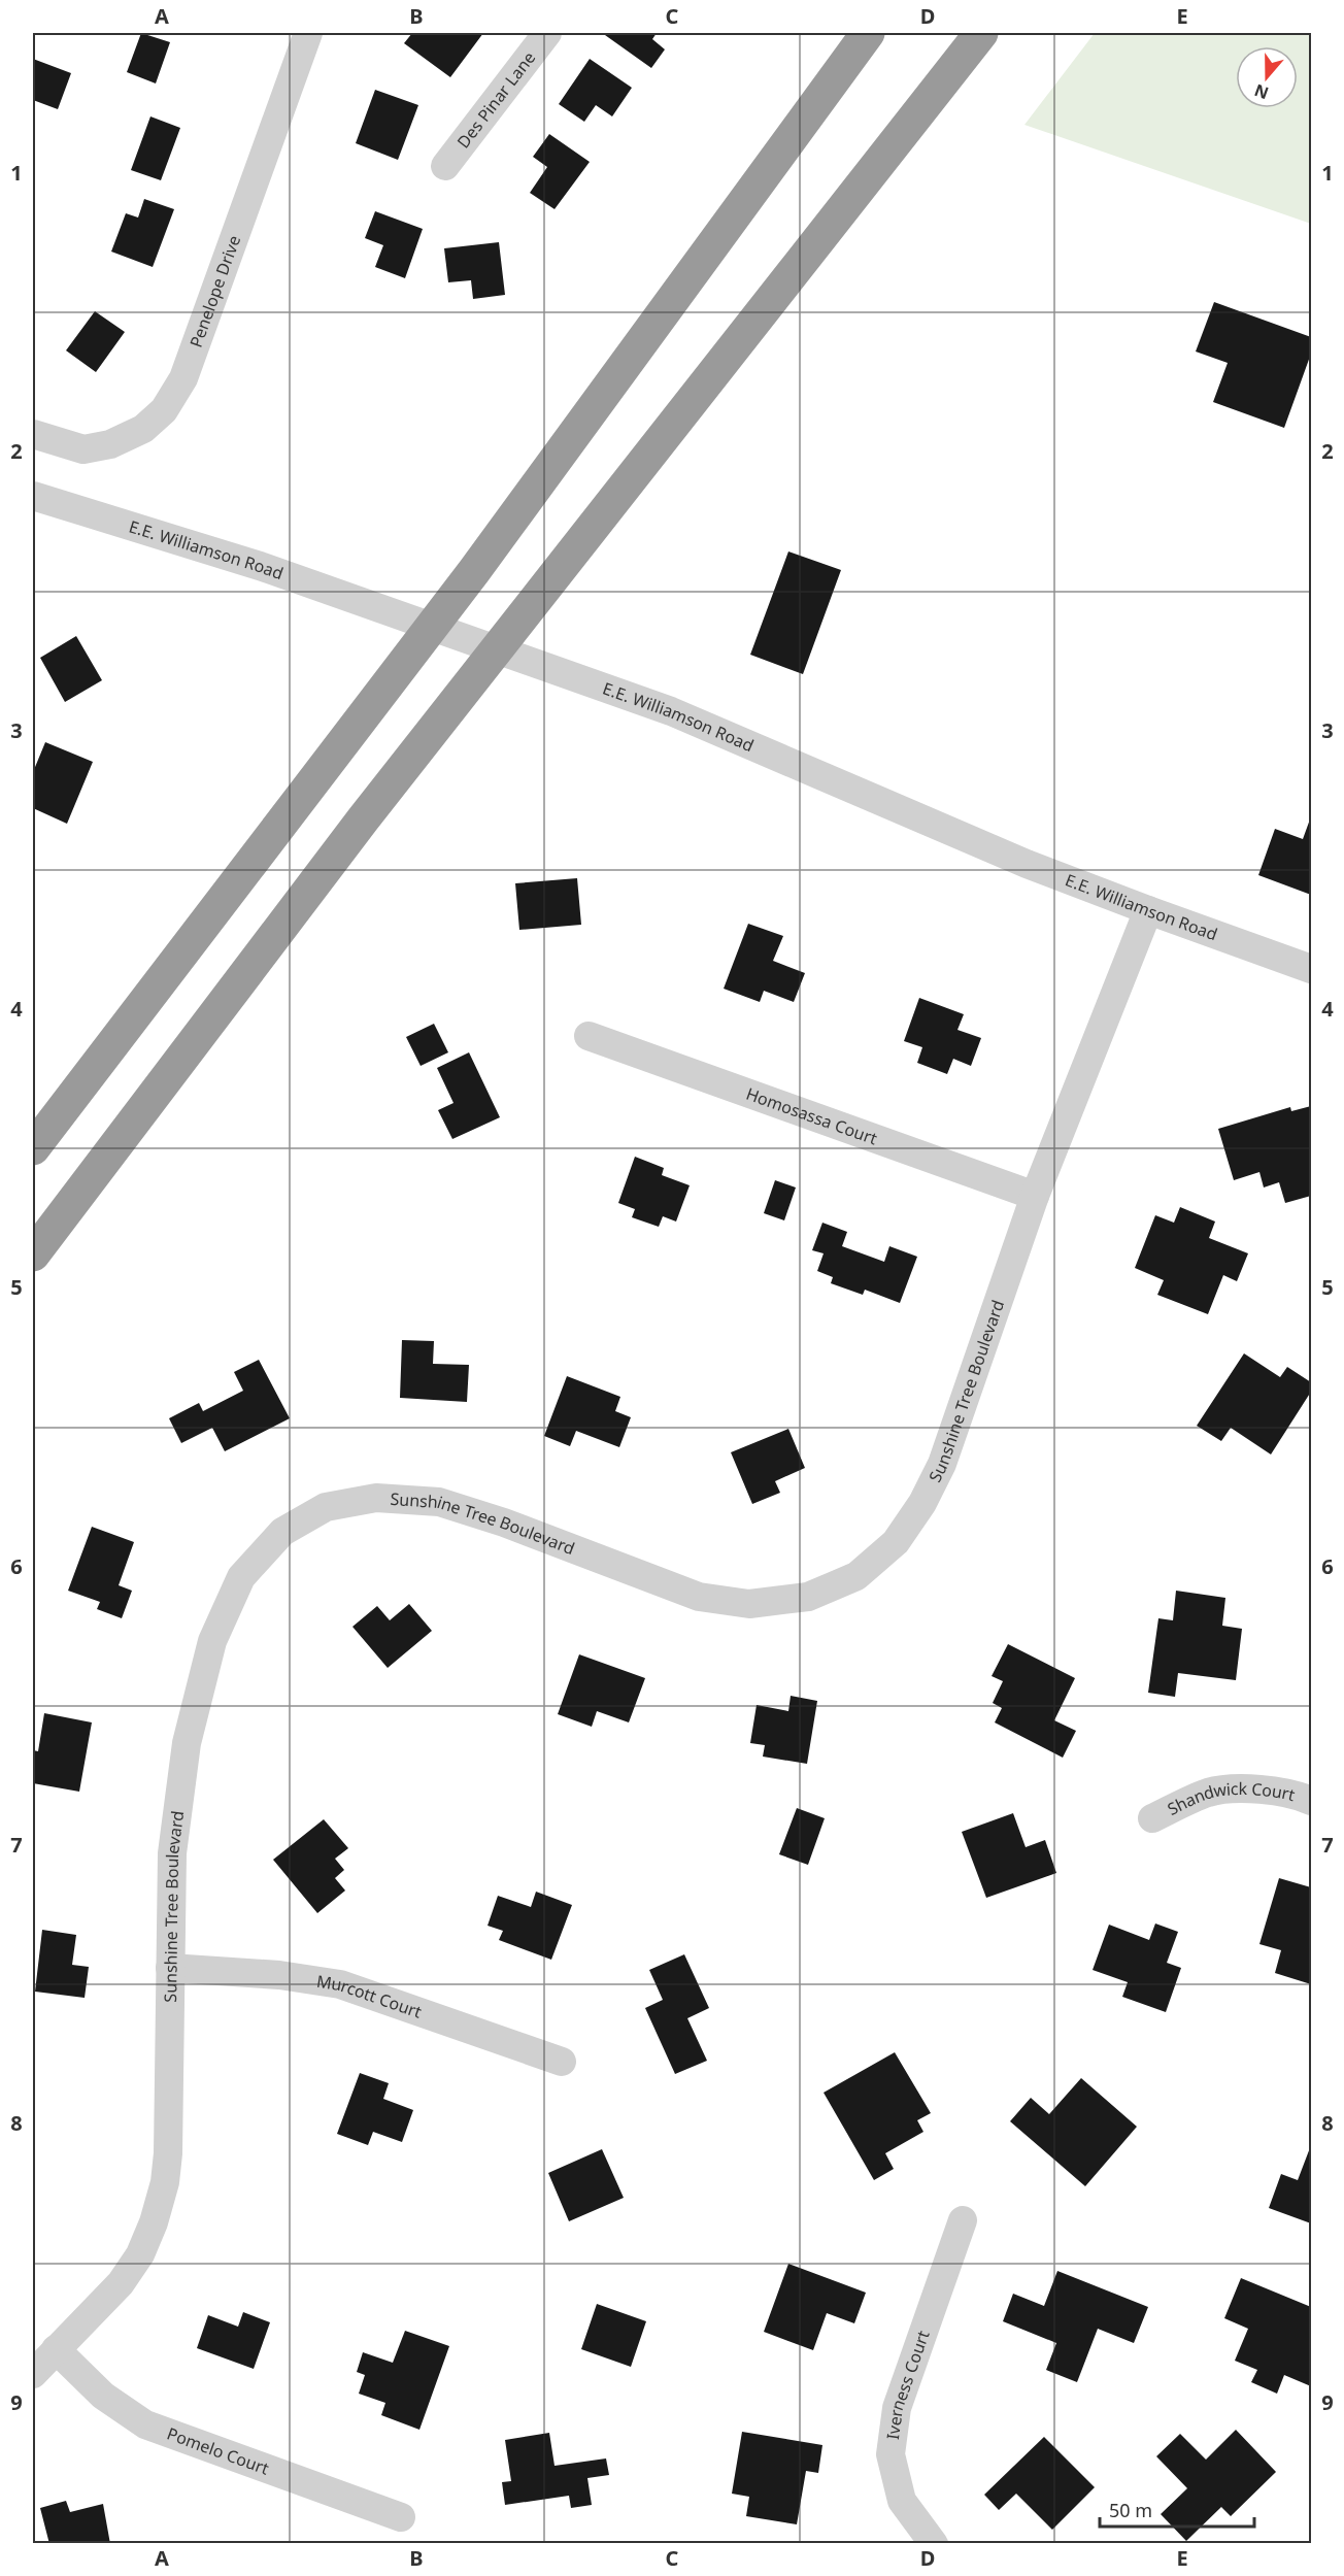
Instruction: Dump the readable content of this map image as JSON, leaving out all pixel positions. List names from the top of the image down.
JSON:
{
  "streets": {
    "street": [
      "Des Pinar Lane",
      "Penelope Drive",
      "E.E. Williamson Road",
      "Homosassa Court",
      "Sunshine Tree Boulevard",
      "Shandwick Court",
      "Murcott Court",
      "Iverness Court",
      "Pomelo Court"
    ]
  },
  "crossings": [
    ["E.E. Williamson Road", "Sunshine Tree Boulevard"],
    ["Homosassa Court", "Sunshine Tree Boulevard"],
    ["Sunshine Tree Boulevard", "Murcott Court"],
    ["Sunshine Tree Boulevard", "Pomelo Court"]
  ],
  "scale_bar": "50 m",
  "north": "bottom",
  "grid": {
    "columns": [
      "A",
      "B",
      "C",
      "D",
      "E"
    ],
    "rows": [
      "1",
      "2",
      "3",
      "4",
      "5",
      "6",
      "7",
      "8",
      "9"
    ]
  }
}
